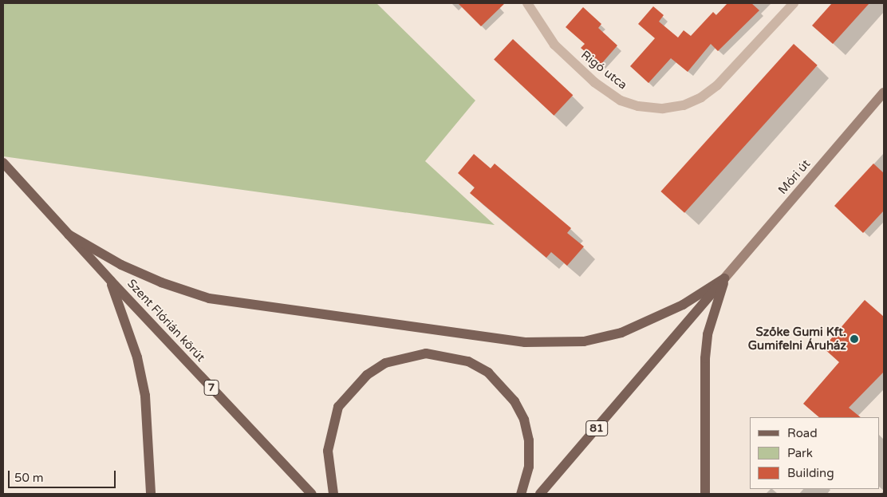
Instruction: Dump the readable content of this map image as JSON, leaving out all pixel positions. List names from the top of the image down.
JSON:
{
  "streets": {
    "main road": [
      "Móri út",
      "Szent Flórián körút",
      "7",
      "81"
    ],
    "street": ["Rigó utca"]
  },
  "crossings": [
    ["Móri út", "81"]
  ],
  "places": ["Szőke Gumi Kft. Gumifelni Áruház"],
  "legend": ["Road", "Park", "Building"],
  "scale_bar": "50 m"
}
